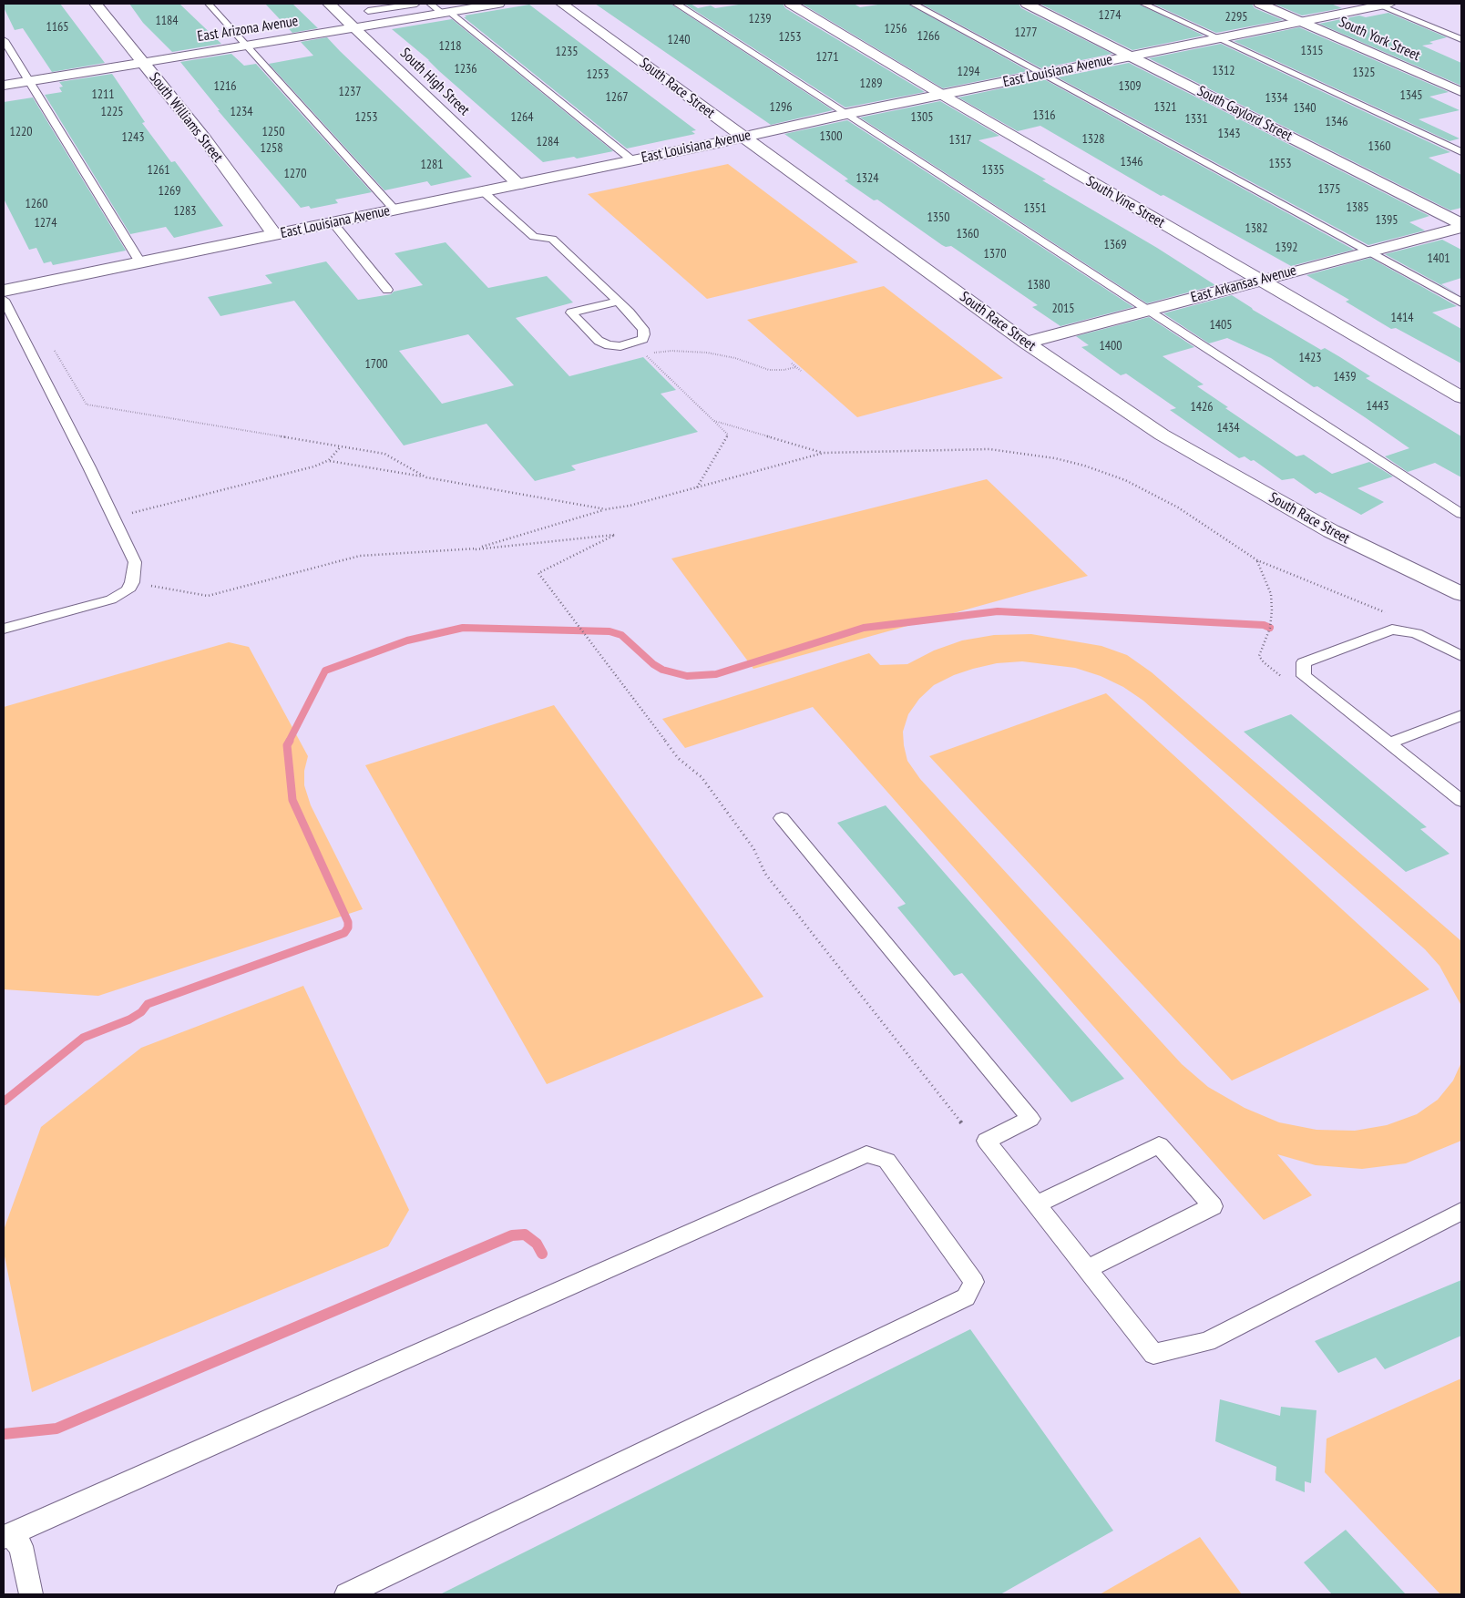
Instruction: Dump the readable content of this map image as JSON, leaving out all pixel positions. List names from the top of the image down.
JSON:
{
  "streets": {
    "street": [
      "East Arizona Avenue",
      "South York Street",
      "East Louisiana Avenue",
      "South High Street",
      "South Race Street",
      "South Gaylord Street",
      "South Williams Street",
      "South Vine Street",
      "East Arkansas Avenue"
    ]
  },
  "crossings": [
    ["East Arizona Avenue", "South High Street"],
    ["East Arizona Avenue", "South Williams Street"],
    ["South York Street", "East Louisiana Avenue"],
    ["East Louisiana Avenue", "South High Street"],
    ["East Louisiana Avenue", "South Race Street"],
    ["East Louisiana Avenue", "South Gaylord Street"],
    ["East Louisiana Avenue", "South Williams Street"],
    ["East Louisiana Avenue", "South Vine Street"],
    ["South Race Street", "East Arkansas Avenue"],
    ["South Vine Street", "East Arkansas Avenue"]
  ],
  "house_numbers": [
    "1274",
    "2295",
    "1239",
    "1184",
    "1165",
    "1256",
    "1277",
    "1266",
    "1253",
    "1240",
    "1218",
    "1315",
    "1235",
    "1271",
    "1236",
    "1312",
    "1294",
    "1325",
    "1253",
    "1289",
    "1216",
    "1309",
    "1237",
    "1211",
    "1345",
    "1267",
    "1334",
    "1296",
    "1321",
    "1340",
    "1225",
    "1234",
    "1316",
    "1253",
    "1264",
    "1305",
    "1331",
    "1346",
    "1220",
    "1250",
    "1343",
    "1300",
    "1243",
    "1328",
    "1317",
    "1284",
    "1360",
    "1258",
    "1346",
    "1353",
    "1281",
    "1261",
    "1335",
    "1270",
    "1324",
    "1375",
    "1269",
    "1260",
    "1385",
    "1351",
    "1283",
    "1350",
    "1395",
    "1274",
    "1382",
    "1360",
    "1369",
    "1392",
    "1370",
    "1401",
    "1380",
    "2015",
    "1414",
    "1405",
    "1400",
    "1423",
    "1700",
    "1439",
    "1443",
    "1426",
    "1434"
  ]
}
